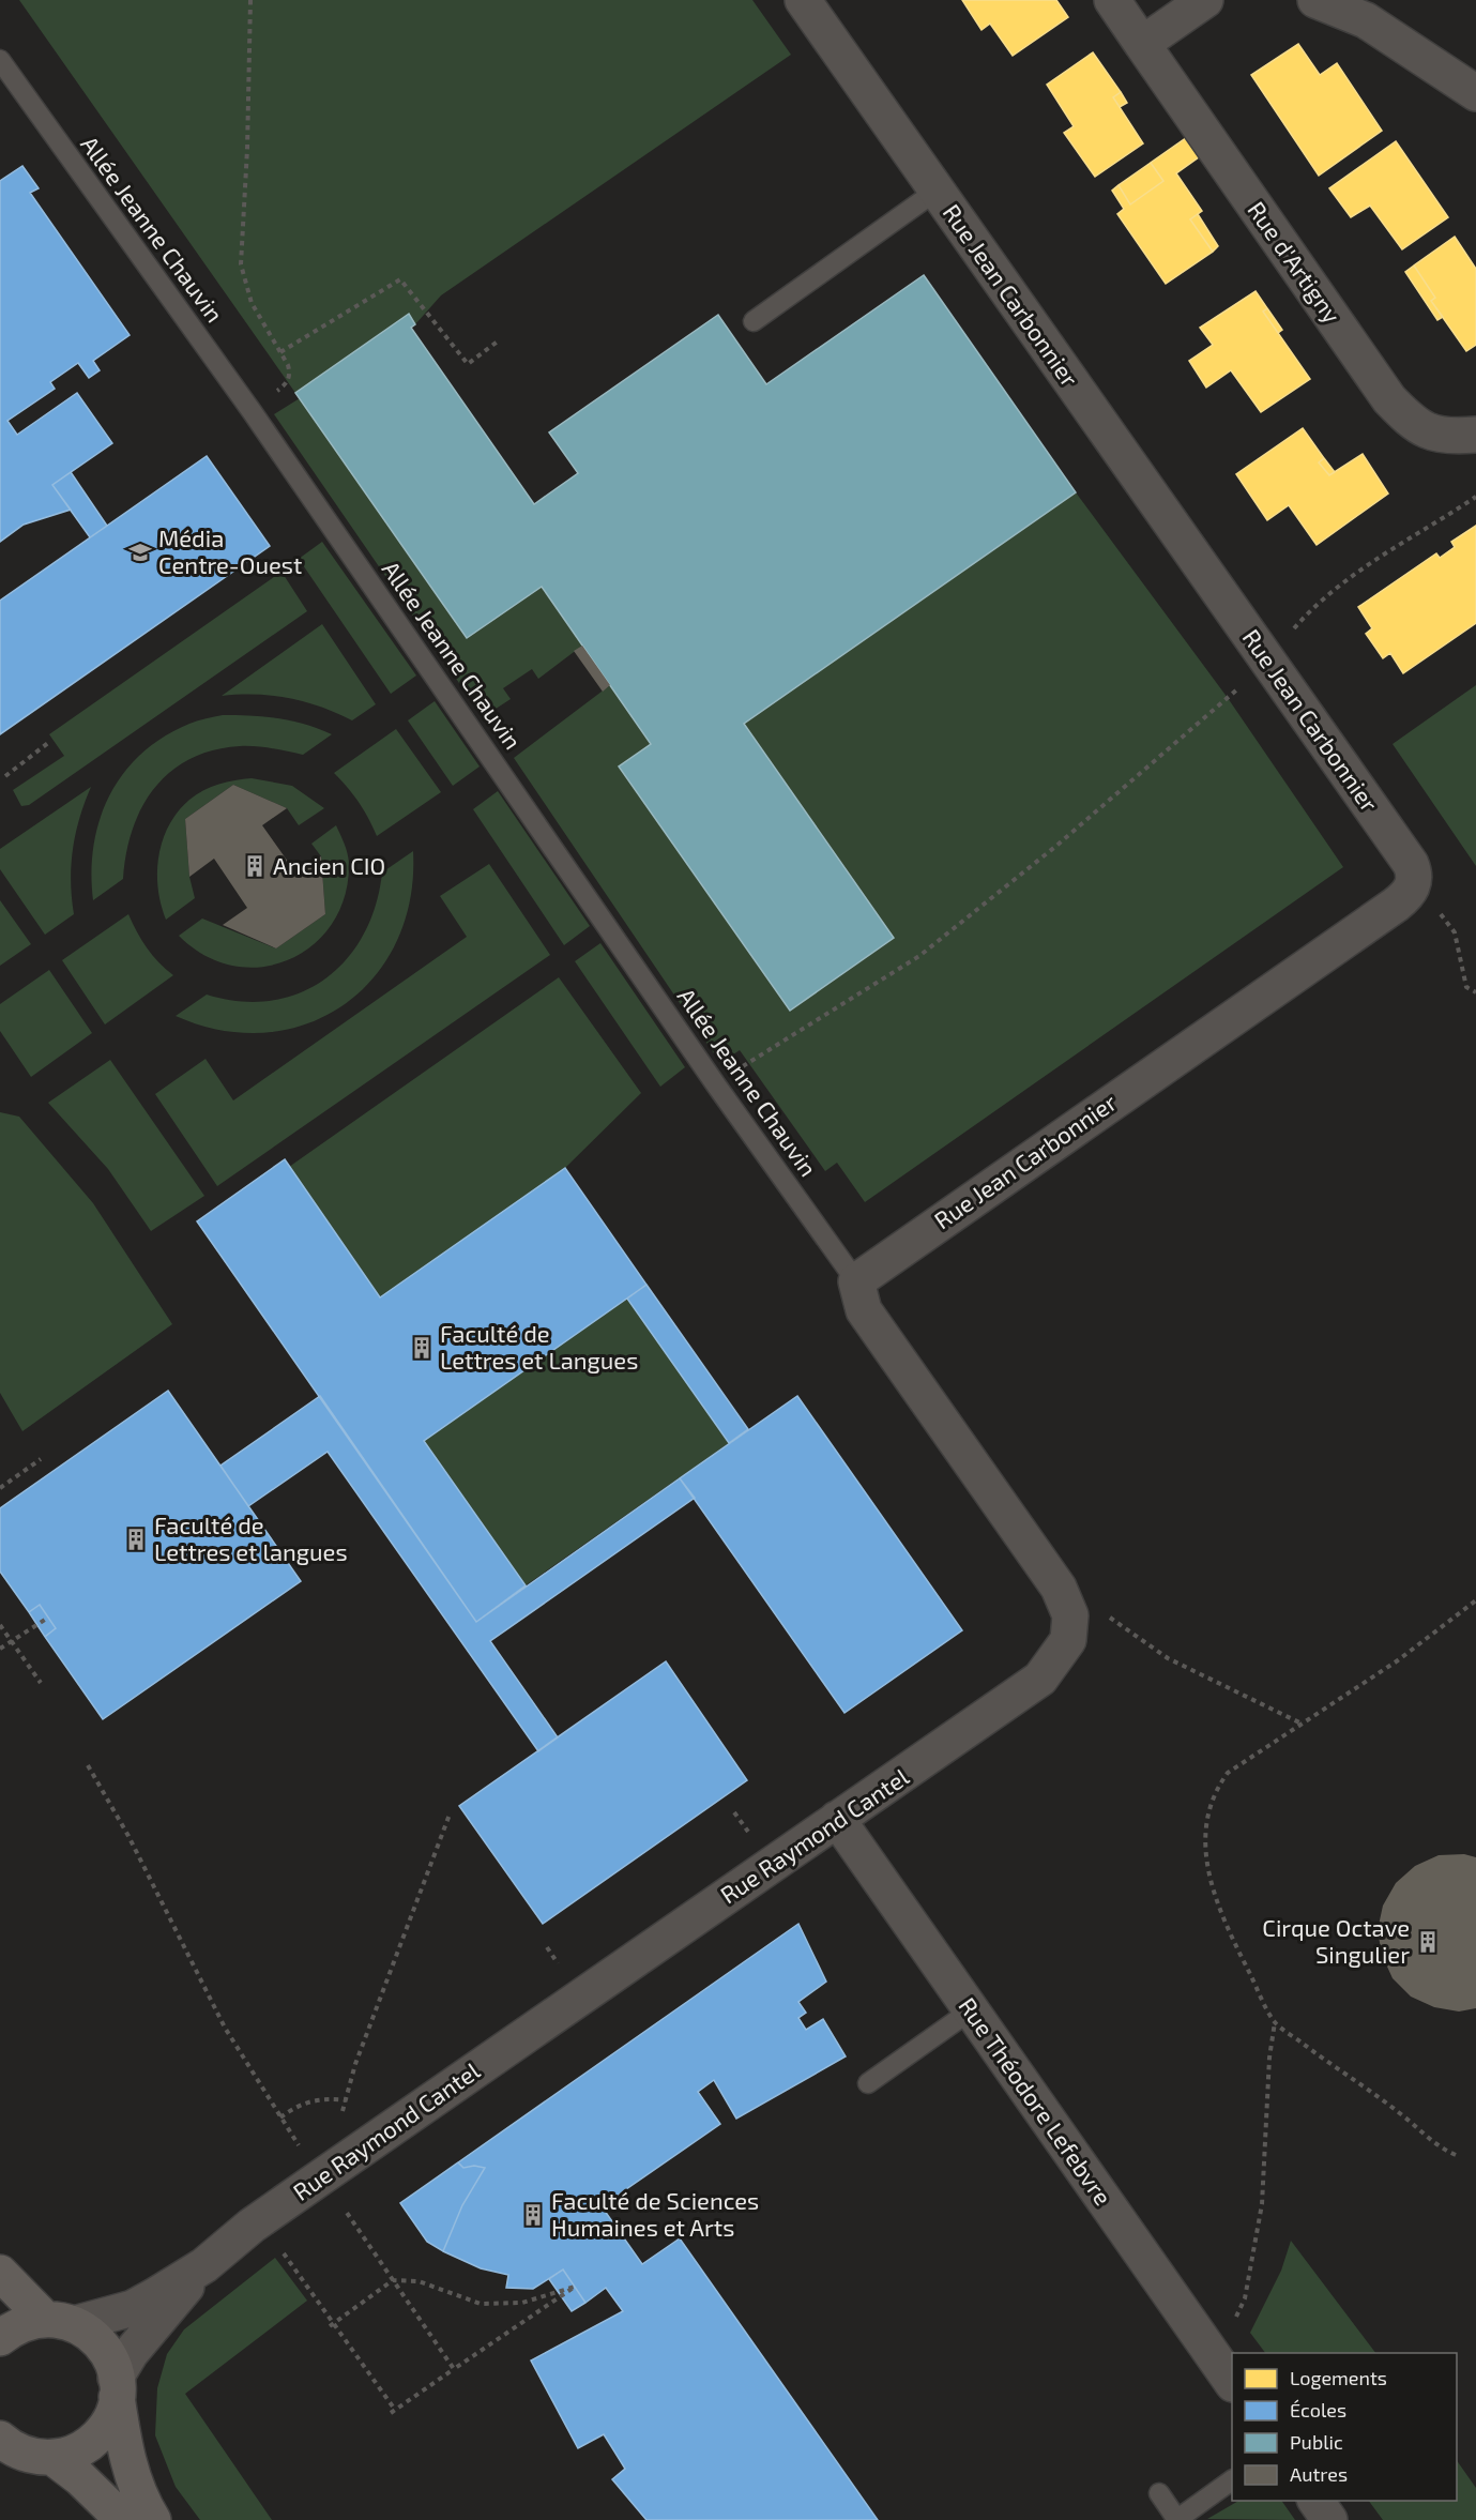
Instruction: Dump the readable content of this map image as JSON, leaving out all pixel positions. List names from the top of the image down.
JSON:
{
  "streets": {
    "street": [
      "Rue d'Artigny",
      "Rue Jean Carbonnier",
      "Rue Raymond Cantel",
      "Rue Théodore Lefebvre"
    ],
    "lane": ["Allée Jeanne Chauvin"]
  },
  "crossings": [
    ["Allée Jeanne Chauvin", "Rue Jean Carbonnier"],
    ["Allée Jeanne Chauvin", "Rue Raymond Cantel"],
    ["Rue Jean Carbonnier", "Rue Raymond Cantel"],
    ["Rue Raymond Cantel", "Rue Théodore Lefebvre"]
  ],
  "places": {
    "school or university": ["Média Centre-Ouest"],
    "building": [
      "Ancien CIO",
      "Faculté de Lettres et Langues",
      "Faculté de Lettres et langues",
      "Cirque Octave Singulier",
      "Faculté de Sciences Humaines et Arts"
    ]
  },
  "legend": [
    "Logements",
    "Écoles",
    "Public",
    "Autres"
  ]
}
